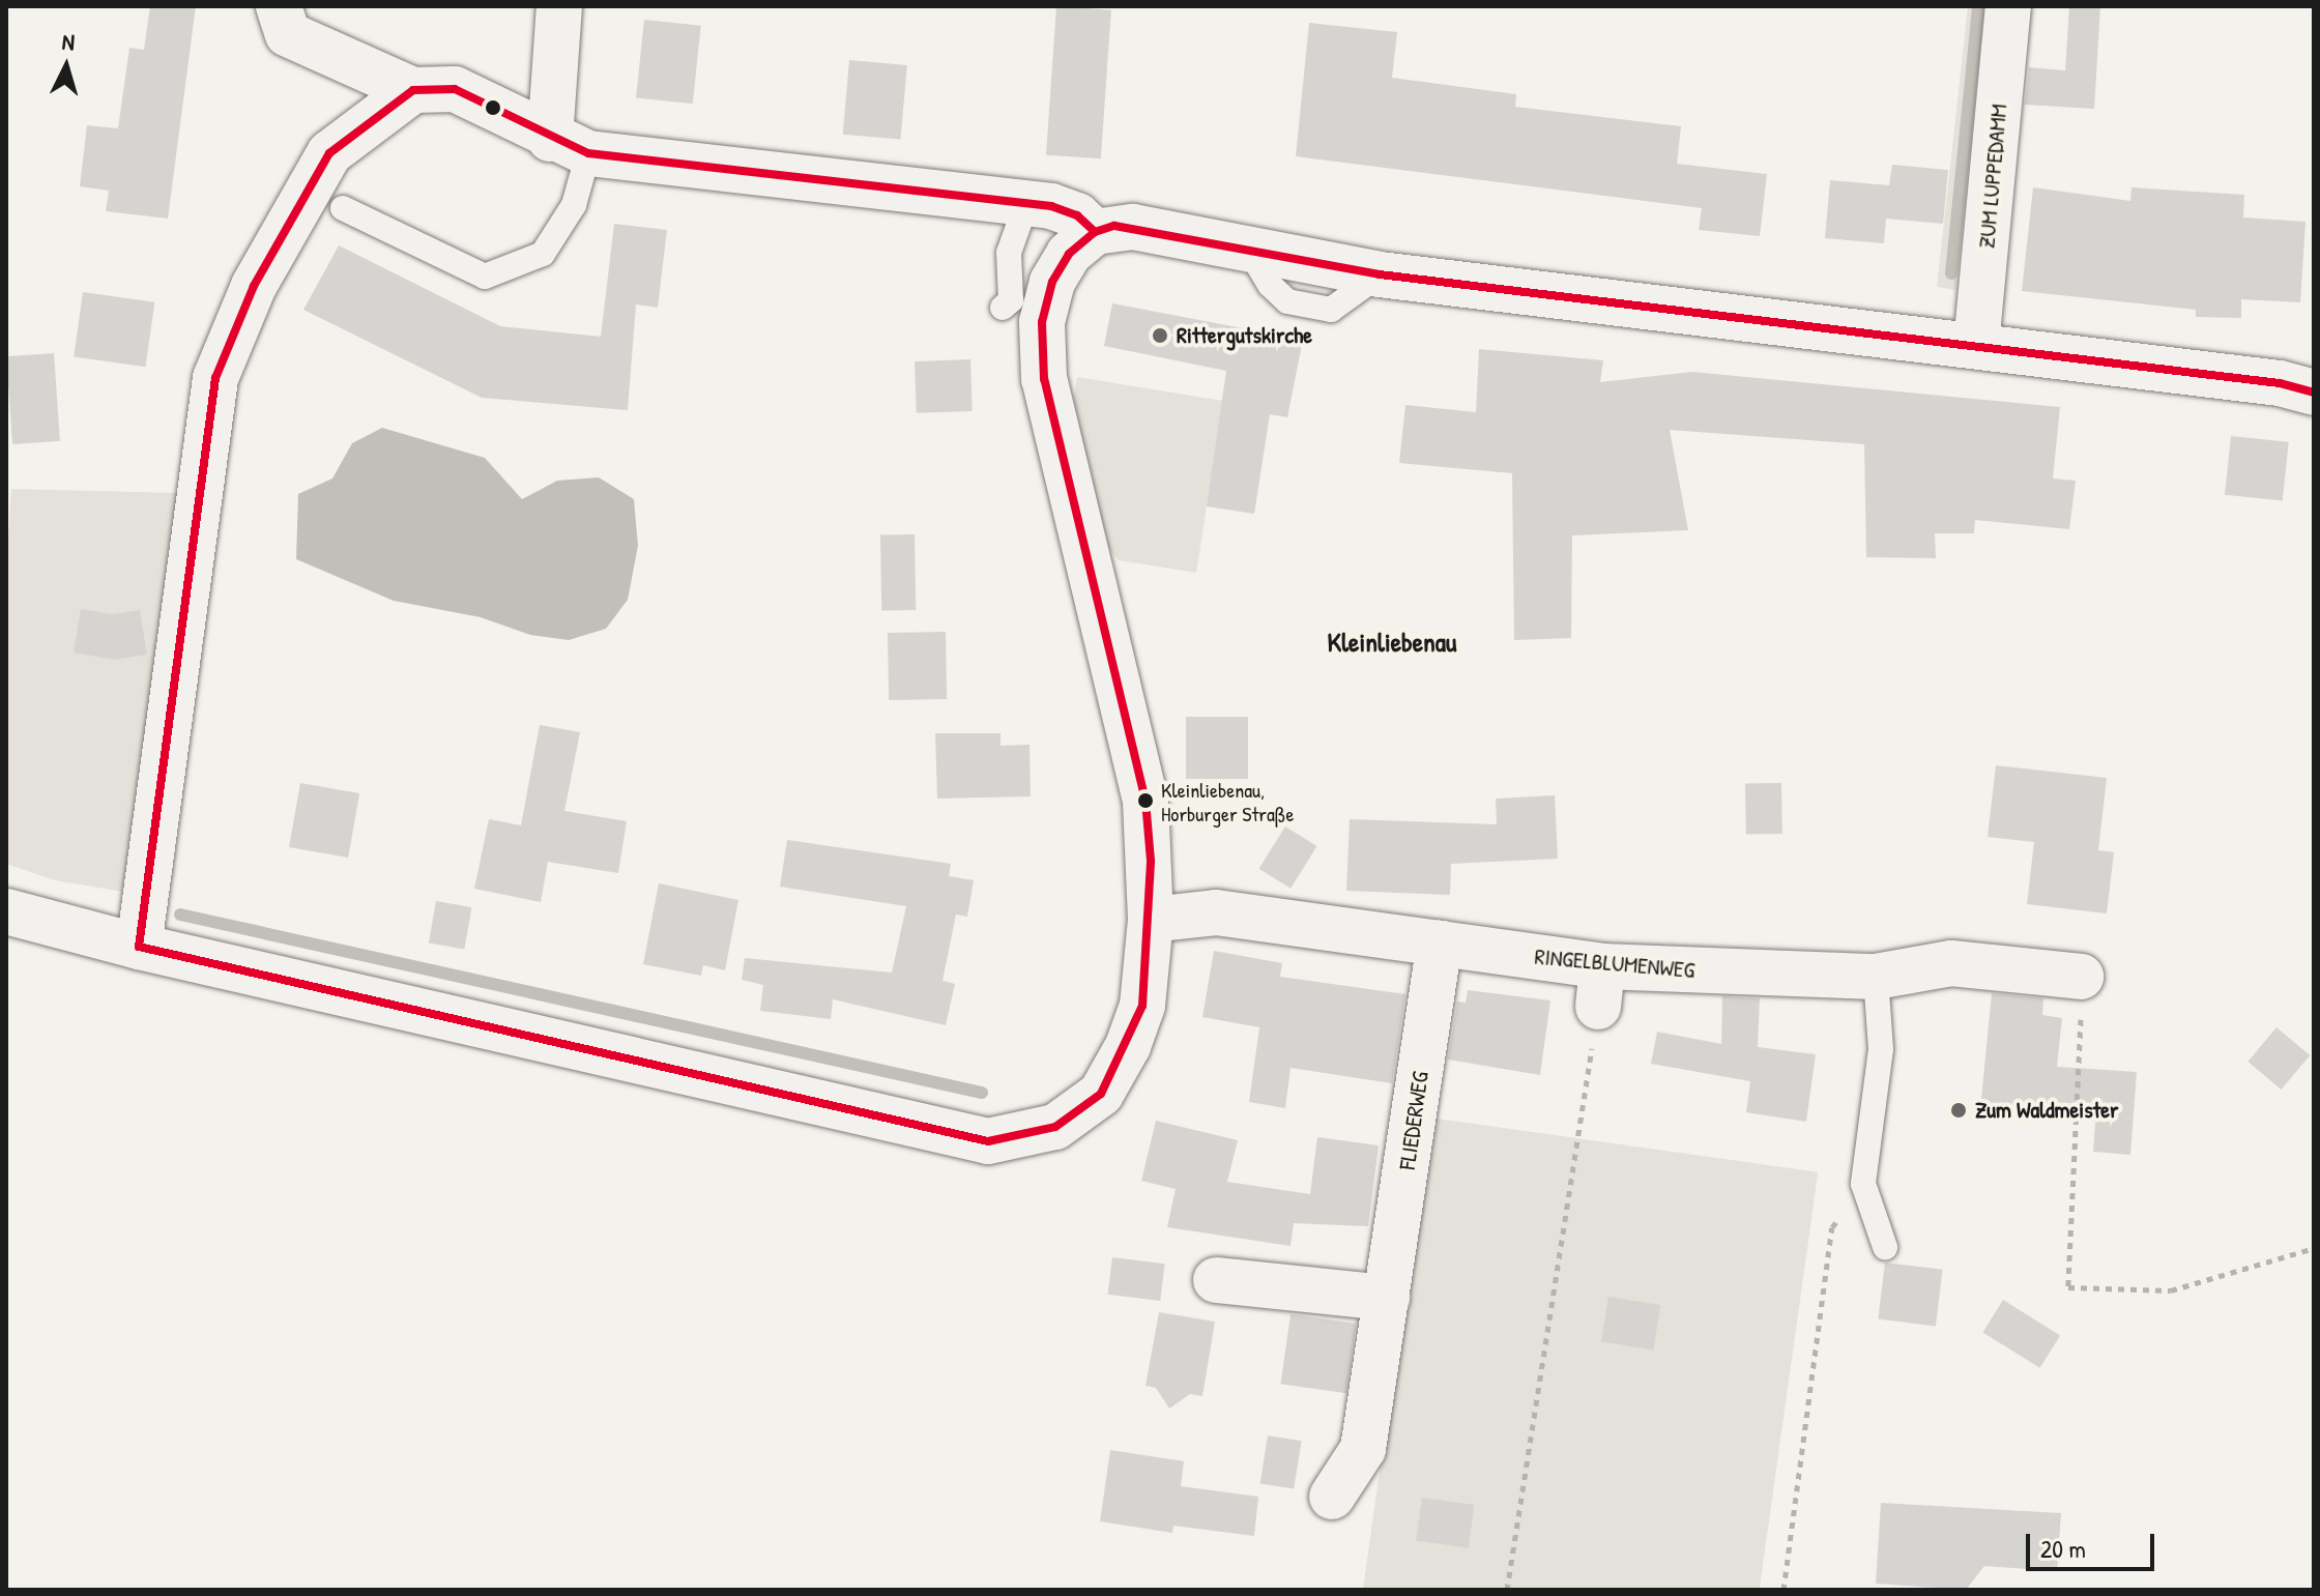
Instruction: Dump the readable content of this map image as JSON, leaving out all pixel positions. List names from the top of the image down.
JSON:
{
  "streets": {
    "street": ["ZUM LUPPEDAMM", "RINGELBLUMENWEG", "FLIEDERWEG"]
  },
  "crossings": [
    ["RINGELBLUMENWEG", "FLIEDERWEG"]
  ],
  "districts": ["Kleinliebenau"],
  "places": ["Rittergutskirche", "Kleinliebenau, Horburger Straße", "Zum Waldmeister"],
  "scale_bar": "20 m",
  "north": "top"
}
